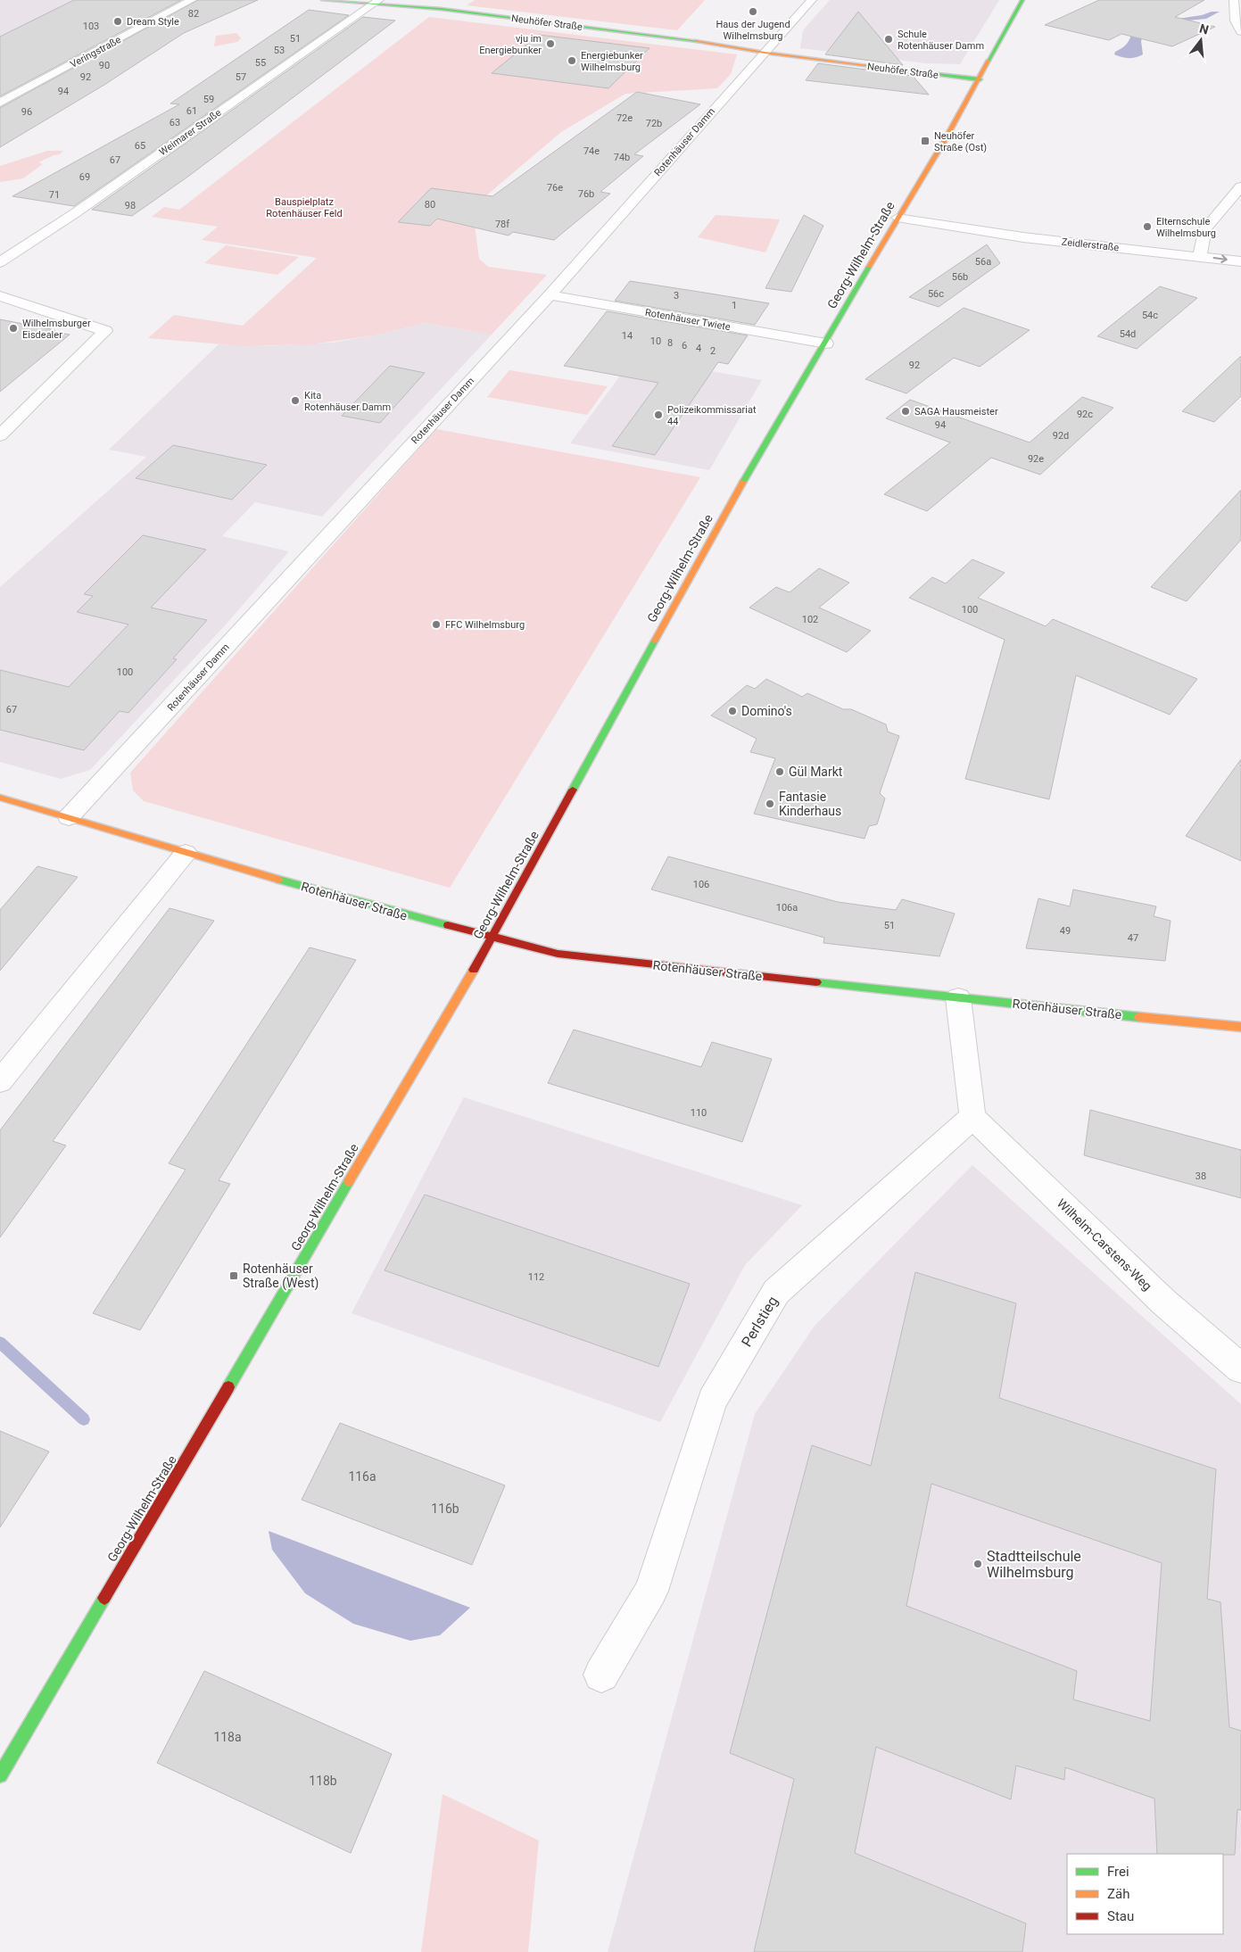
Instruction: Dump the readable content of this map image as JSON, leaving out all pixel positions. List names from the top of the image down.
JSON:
{
  "streets": {
    "street": [
      "Neuhöfer Straße",
      "Veringstraße",
      "Weimarer Straße",
      "Rotenhäuser Damm",
      "Zeidlerstraße",
      "Georg-Wilhelm-Straße",
      "Rotenhäuser Twiete",
      "Rotenhäuser Straße",
      "Wilhelm-Carstens-Weg",
      "Perlstieg"
    ]
  },
  "crossings": [
    ["Neuhöfer Straße", "Weimarer Straße"],
    ["Neuhöfer Straße", "Rotenhäuser Damm"],
    ["Neuhöfer Straße", "Georg-Wilhelm-Straße"],
    ["Rotenhäuser Damm", "Rotenhäuser Twiete"],
    ["Rotenhäuser Damm", "Rotenhäuser Straße"],
    ["Zeidlerstraße", "Georg-Wilhelm-Straße"],
    ["Georg-Wilhelm-Straße", "Rotenhäuser Twiete"],
    ["Georg-Wilhelm-Straße", "Rotenhäuser Straße"],
    ["Wilhelm-Carstens-Weg", "Perlstieg"]
  ],
  "parks": ["Bauspielplatz Rotenhäuser Feld"],
  "places": {
    "other": [
      "Haus der Jugend Wilhelmsburg",
      "Dream Style",
      "Schule Rotenhäuser Damm",
      "vju im Energiebunker",
      "Energiebunker Wilhelmsburg",
      "Elternschule Wilhelmsburg",
      "Wilhelmsburger Eisdealer",
      "Kita Rotenhäuser Damm",
      "SAGA Hausmeister",
      "Polizeikommissariat 44",
      "FFC Wilhelmsburg",
      "Domino's",
      "Gül Markt",
      "Fantasie Kinderhaus",
      "Stadtteilschule Wilhelmsburg"
    ],
    "transit": ["Neuhöfer Straße (Ost)", "Rotenhäuser Straße (West)"]
  },
  "house_numbers": [
    "82",
    "103",
    "51",
    "53",
    "55",
    "90",
    "92",
    "57",
    "94",
    "59",
    "61",
    "96",
    "72e",
    "63",
    "72b",
    "65",
    "74e",
    "74b",
    "67",
    "69",
    "76e",
    "76b",
    "71",
    "80",
    "98",
    "78f",
    "56a",
    "56b",
    "56c",
    "3",
    "1",
    "54c",
    "54d",
    "14",
    "10",
    "8",
    "6",
    "4",
    "2",
    "92",
    "92c",
    "94",
    "92d",
    "92e",
    "100",
    "102",
    "100",
    "67",
    "106",
    "106a",
    "51",
    "49",
    "47",
    "110",
    "38",
    "112",
    "116a",
    "116b",
    "118a",
    "118b"
  ],
  "legend": ["Frei", "Zäh", "Stau"],
  "north": "top"
}
